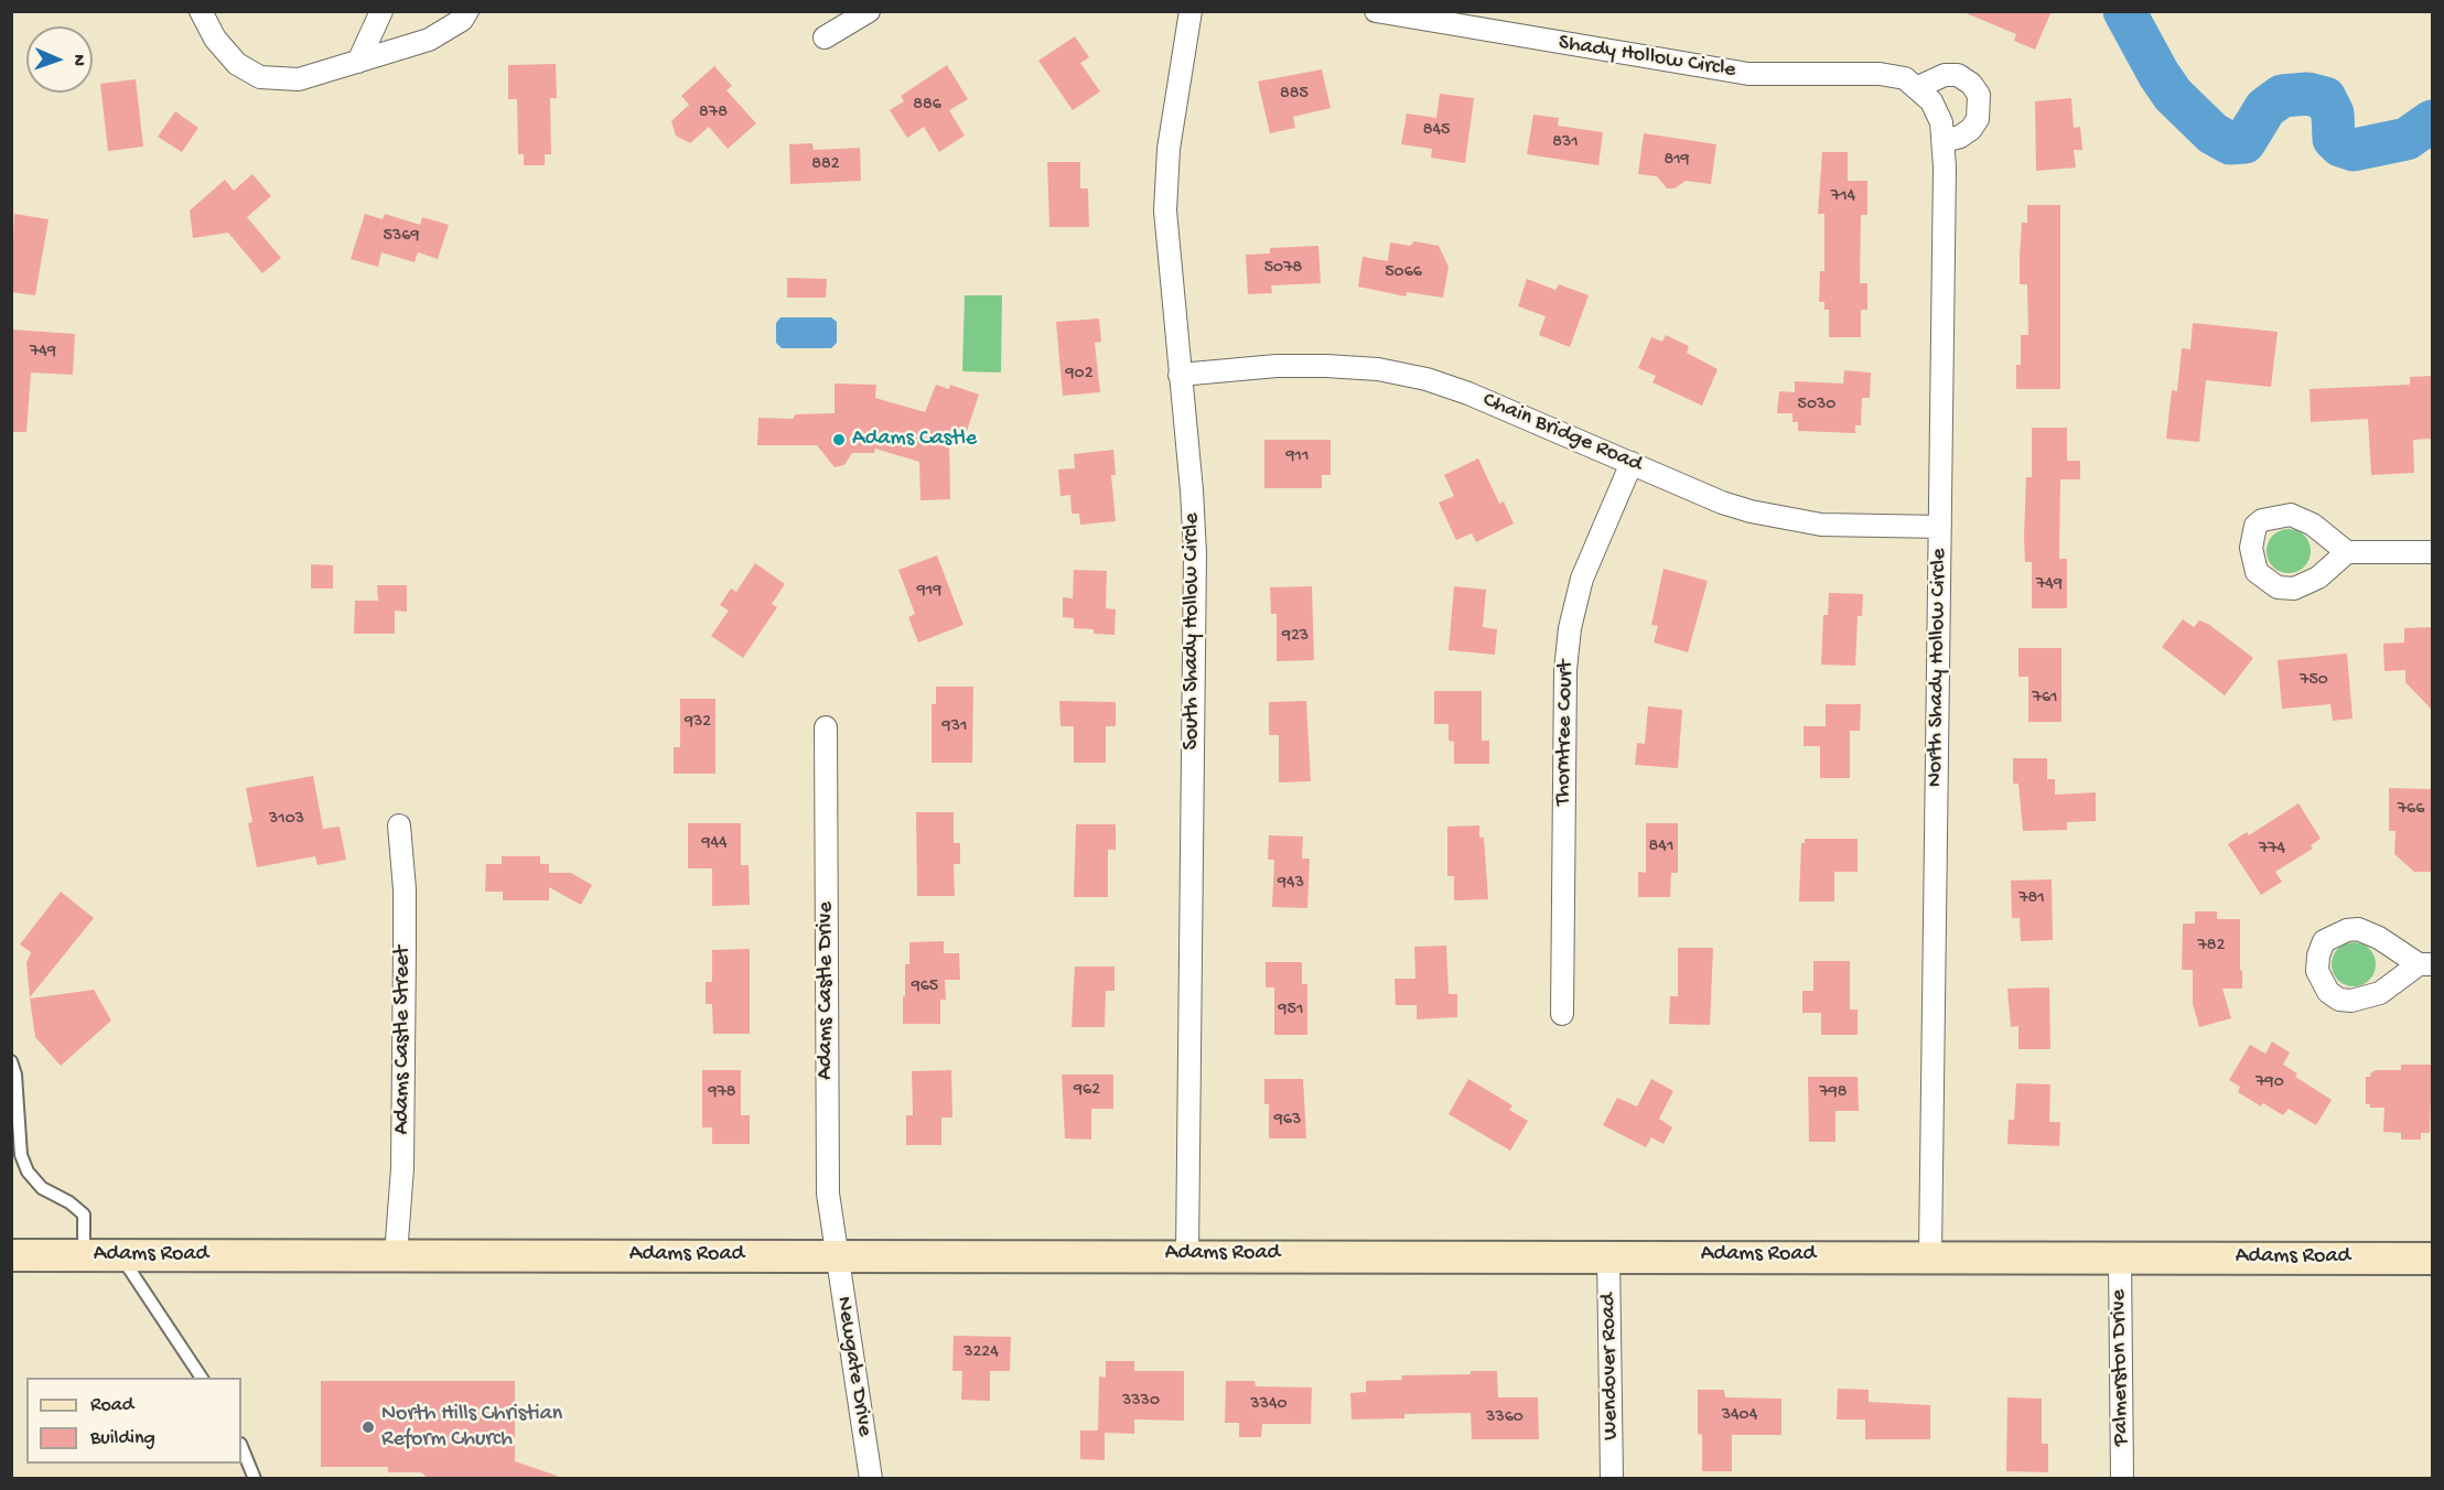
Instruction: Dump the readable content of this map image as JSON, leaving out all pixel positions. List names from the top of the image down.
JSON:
{
  "streets": {
    "street": [
      "Shady Hollow Circle",
      "Chain Bridge Road",
      "South Shady Hollow Circle",
      "North Shady Hollow Circle",
      "Thorntree Court",
      "Adams Castle Drive",
      "Adams Castle Street",
      "Adams Road",
      "Newgate Drive",
      "Wendover Road",
      "Palmerston Drive"
    ]
  },
  "crossings": [
    ["Shady Hollow Circle", "North Shady Hollow Circle"],
    ["Chain Bridge Road", "South Shady Hollow Circle"],
    ["Chain Bridge Road", "North Shady Hollow Circle"],
    ["Chain Bridge Road", "Thorntree Court"],
    ["South Shady Hollow Circle", "Adams Road"],
    ["North Shady Hollow Circle", "Adams Road"],
    ["Adams Castle Drive", "Adams Road"],
    ["Adams Castle Drive", "Newgate Drive"],
    ["Adams Castle Street", "Adams Road"],
    ["Adams Road", "Newgate Drive"],
    ["Adams Road", "Wendover Road"],
    ["Adams Road", "Palmerston Drive"]
  ],
  "places": ["Adams Castle", "North Hills Christian Reform Church"],
  "house_numbers": [
    "885",
    "886",
    "878",
    "845",
    "831",
    "819",
    "882",
    "714",
    "5369",
    "5078",
    "5066",
    "749",
    "902",
    "5030",
    "911",
    "749",
    "919",
    "923",
    "750",
    "761",
    "932",
    "931",
    "766",
    "3103",
    "944",
    "841",
    "774",
    "943",
    "781",
    "782",
    "965",
    "951",
    "790",
    "962",
    "978",
    "798",
    "963",
    "3224",
    "3330",
    "3340",
    "3404",
    "3360"
  ],
  "legend": ["Road", "Building"],
  "north": "right"
}
